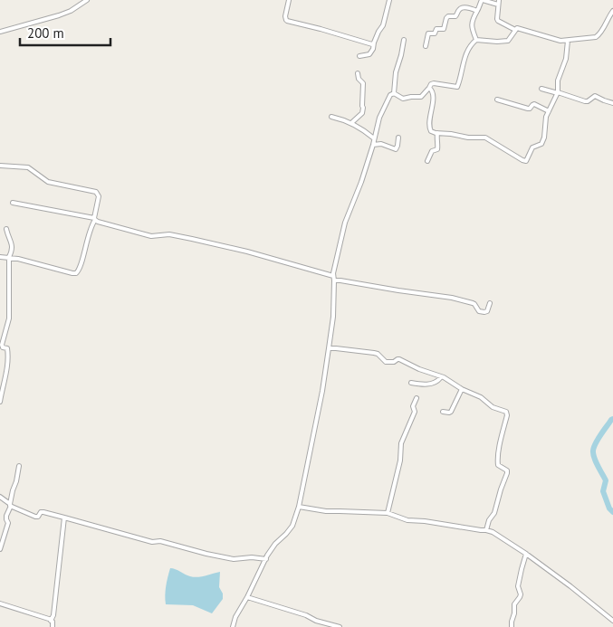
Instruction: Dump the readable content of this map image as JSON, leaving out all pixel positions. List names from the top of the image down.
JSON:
{
  "scale_bar": "200 m"
}
